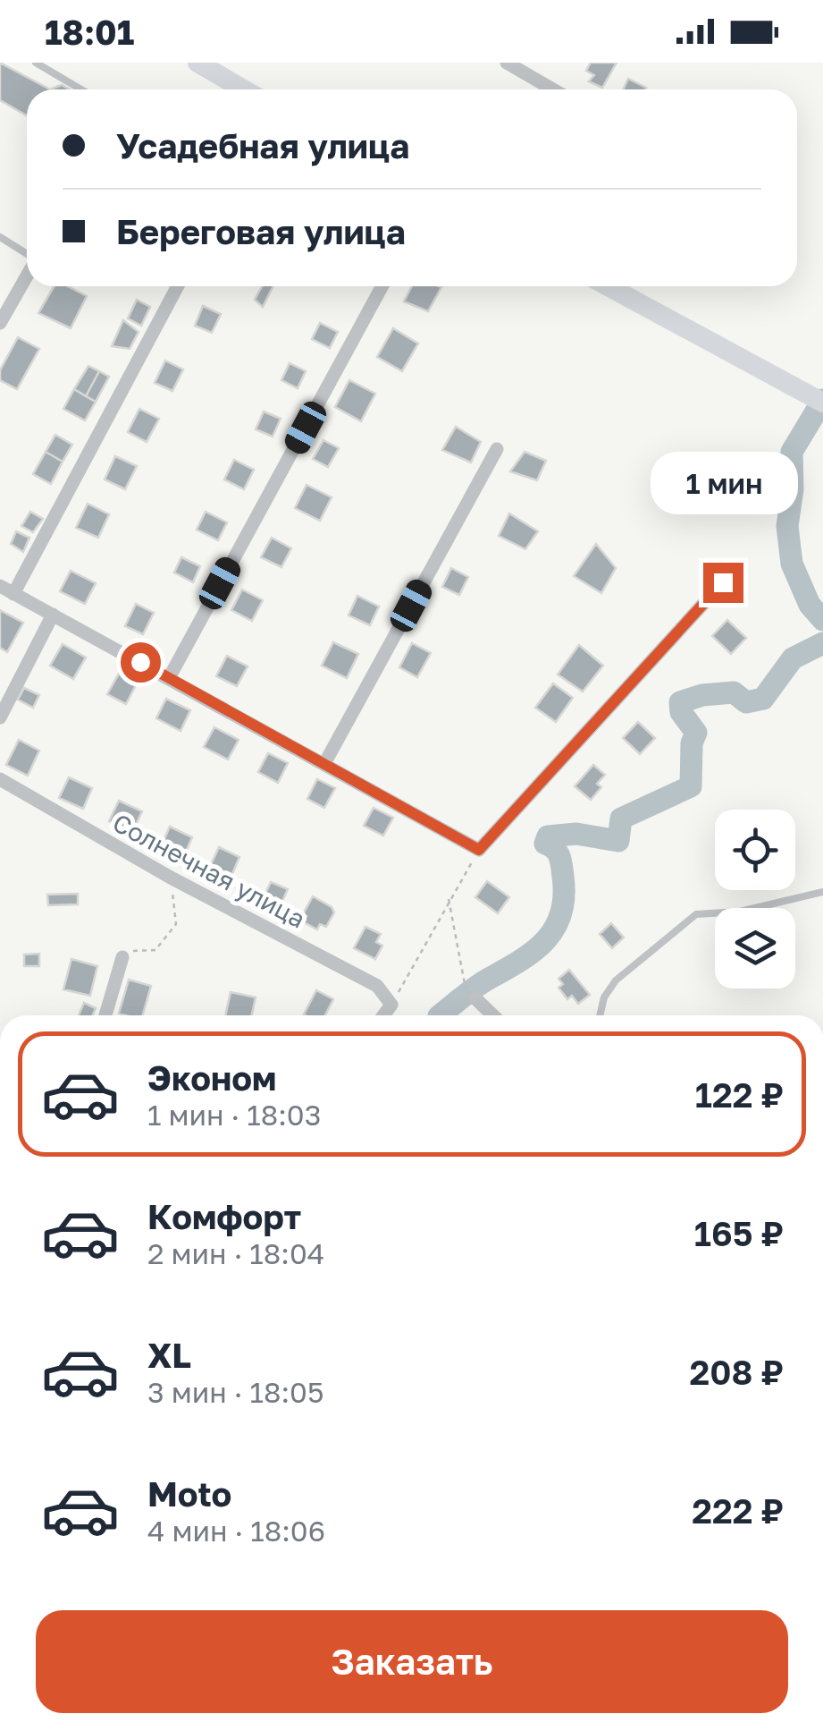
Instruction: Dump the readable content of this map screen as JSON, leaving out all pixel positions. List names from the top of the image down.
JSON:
{
  "streets": {
    "street": ["Солнечная улица"]
  },
  "page": {
    "status": "18:01",
    "banner": ["Усадебная улица", "Береговая улица"],
    "bubble": "1 мин",
    "list": [
      {
        "name": "Эконом",
        "note": "1 мин · 18:03",
        "value": "122 ₽"
      },
      {
        "name": "Комфорт",
        "note": "2 мин · 18:04",
        "value": "165 ₽"
      },
      {
        "name": "XL",
        "note": "3 мин · 18:05",
        "value": "208 ₽"
      },
      {
        "name": "Moto",
        "note": "4 мин · 18:06",
        "value": "222 ₽"
      }
    ],
    "buttons": "Заказать"
  }
}
